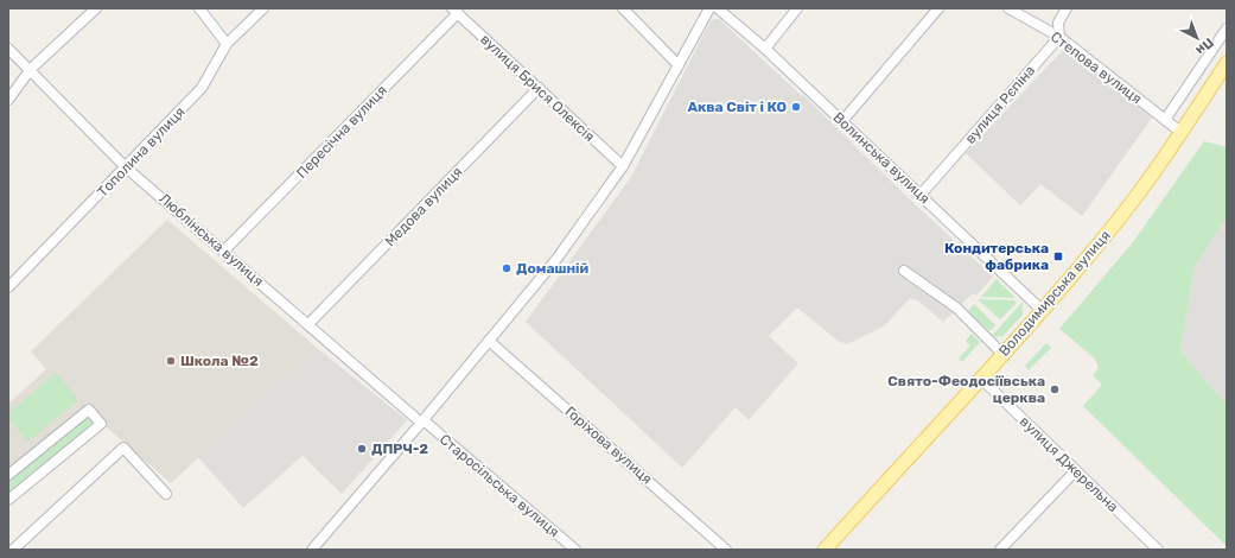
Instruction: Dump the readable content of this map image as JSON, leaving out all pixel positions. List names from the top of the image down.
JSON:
{
  "streets": {
    "main road": ["Володимирська вулиця"],
    "street": [
      "Степова вулиця",
      "вулиця Брися Олексія",
      "вулиця Рєпіна",
      "Пересічна вулиця",
      "Тополина вулиця",
      "Волинська вулиця",
      "Медова вулиця",
      "Люблінська вулиця",
      "Горіхова вулиця",
      "вулиця Джерельна",
      "Старосільська вулиця"
    ]
  },
  "crossings": [
    ["Степова вулиця", "вулиця Рєпіна"],
    ["Степова вулиця", "Володимирська вулиця"],
    ["вулиця Брися Олексія", "Пересічна вулиця"],
    ["вулиця Брися Олексія", "Медова вулиця"],
    ["вулиця Рєпіна", "Волинська вулиця"],
    ["Пересічна вулиця", "Люблінська вулиця"],
    ["Тополина вулиця", "Люблінська вулиця"],
    ["Волинська вулиця", "Володимирська вулиця"],
    ["Медова вулиця", "Люблінська вулиця"],
    ["Люблінська вулиця", "Старосільська вулиця"],
    ["Володимирська вулиця", "вулиця Джерельна"]
  ],
  "places": {
    "other": [
      "Аква Світ і КО",
      "Домашній",
      "Школа №2",
      "Свято-Феодосіївська церква",
      "ДПРЧ-2"
    ],
    "transit": ["Кондитерська фабрика"]
  },
  "north": "bottom right"
}
